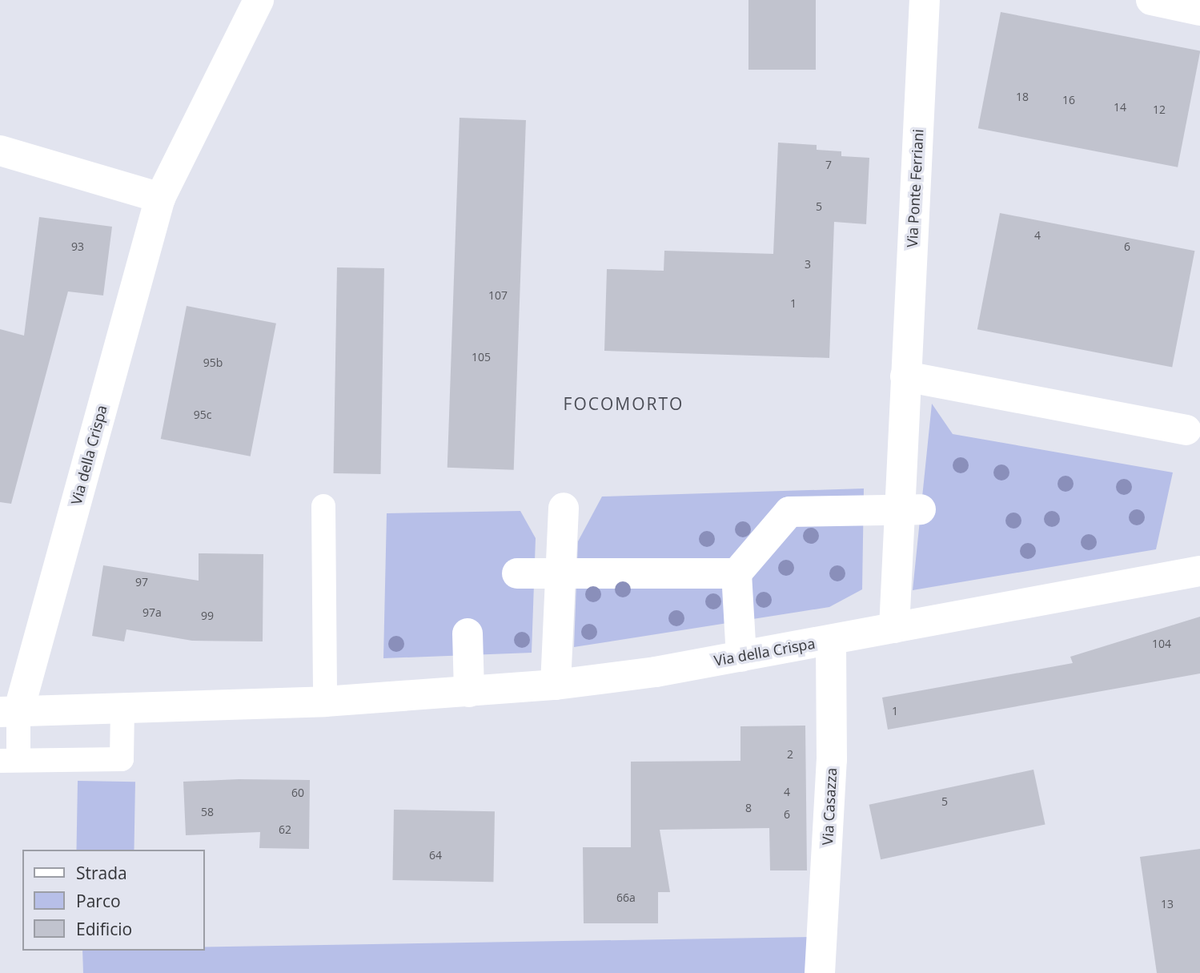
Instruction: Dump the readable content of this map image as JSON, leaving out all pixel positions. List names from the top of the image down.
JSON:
{
  "streets": {
    "street": ["Via Ponte Ferriani", "Via della Crispa", "Via Casazza"]
  },
  "crossings": [
    ["Via Ponte Ferriani", "Via della Crispa"],
    ["Via della Crispa", "Via Casazza"]
  ],
  "districts": ["FOCOMORTO"],
  "house_numbers": [
    "18",
    "16",
    "14",
    "12",
    "7",
    "5",
    "4",
    "93",
    "6",
    "3",
    "107",
    "1",
    "105",
    "95b",
    "95c",
    "97",
    "97a",
    "99",
    "104",
    "1",
    "2",
    "4",
    "60",
    "5",
    "8",
    "58",
    "6",
    "62",
    "64",
    "66a",
    "13"
  ],
  "legend": ["Strada", "Parco", "Edificio"]
}
